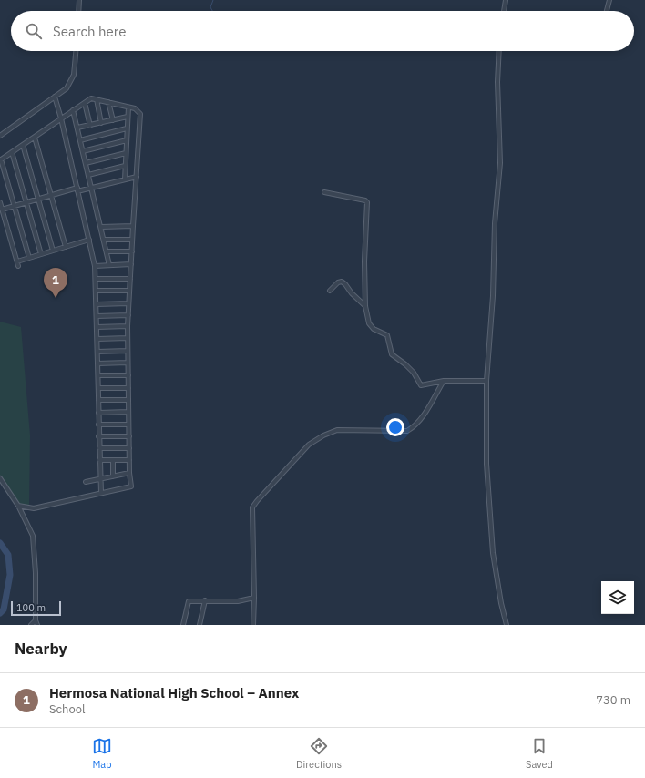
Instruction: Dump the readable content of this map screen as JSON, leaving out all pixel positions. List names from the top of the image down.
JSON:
{
  "scale_bar": "100 m",
  "page": {
    "search": "Search here",
    "pins": "1",
    "scale": "100 m",
    "heading": "Nearby",
    "list": [
      {
        "mark": "1",
        "name": "Hermosa National High School – Annex",
        "note": "School",
        "value": "730 m"
      }
    ],
    "nav": ["Map", "Directions", "Saved"]
  }
}
